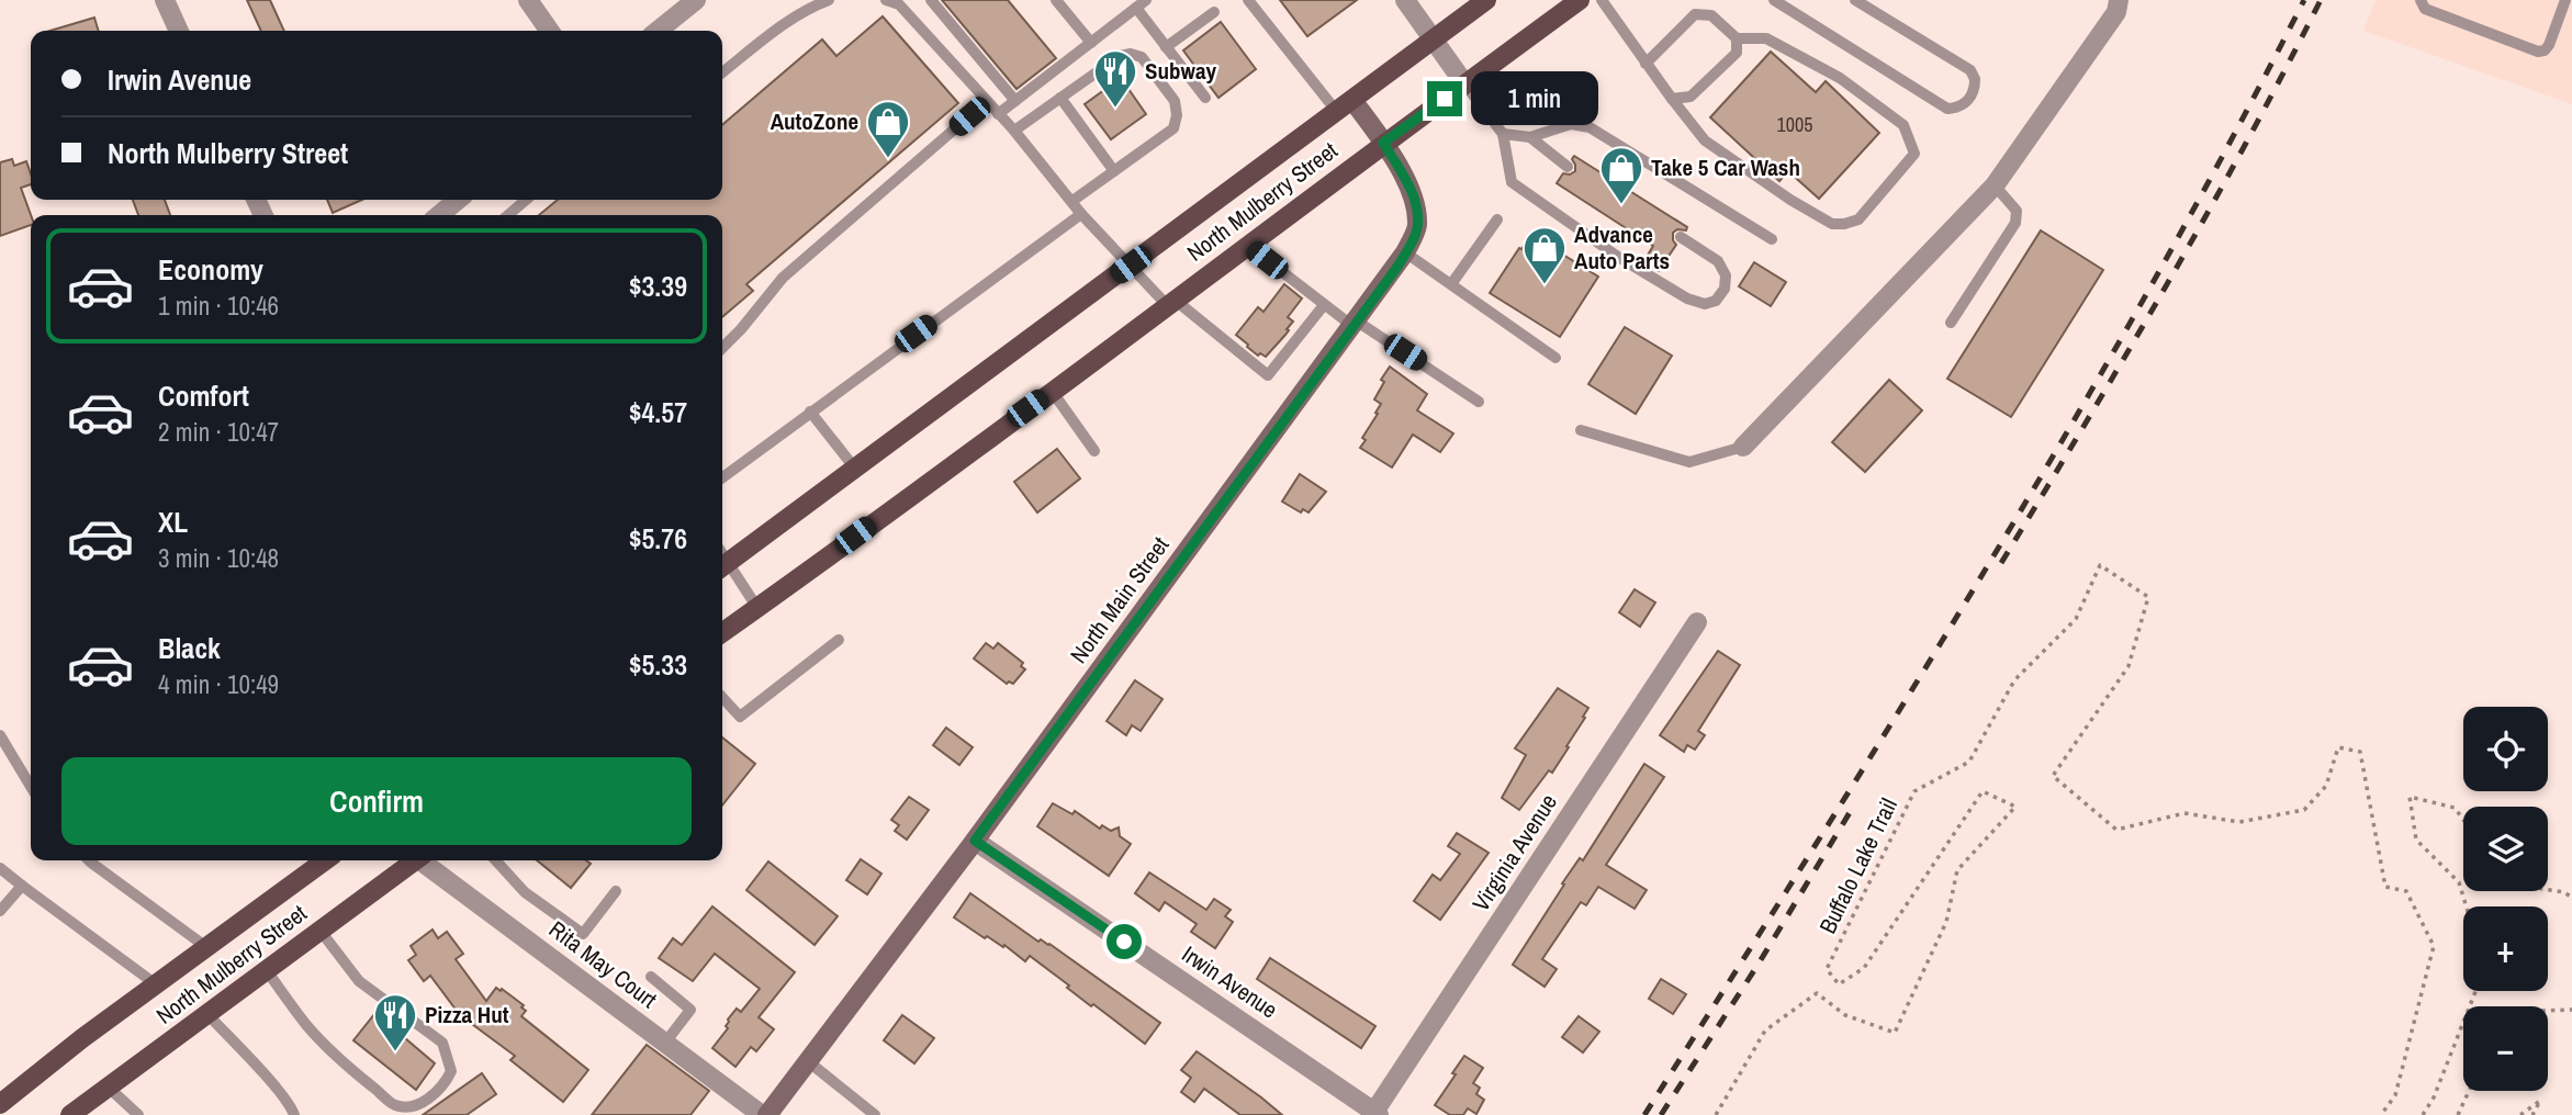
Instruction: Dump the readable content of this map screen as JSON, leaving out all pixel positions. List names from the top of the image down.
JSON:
{
  "streets": {
    "main road": ["North Mulberry Street"],
    "street": [
      "North Main Street",
      "Virginia Avenue",
      "Rita May Court",
      "Irwin Avenue"
    ],
    "path": ["Buffalo Lake Trail"]
  },
  "crossings": [
    ["North Mulberry Street", "North Main Street"],
    ["North Main Street", "Rita May Court"],
    ["North Main Street", "Irwin Avenue"],
    ["Virginia Avenue", "Irwin Avenue"]
  ],
  "places": {
    "restaurant": ["Subway", "Pizza Hut"],
    "shop": ["AutoZone", "Take 5 Car Wash", "Advance Auto Parts"]
  },
  "house_numbers": ["1005"],
  "page": {
    "banner": ["Irwin Avenue", "North Mulberry Street"],
    "bubble": "1 min",
    "list": [
      {
        "name": "Economy",
        "note": "1 min · 10:46",
        "value": "$3.39"
      },
      {
        "name": "Comfort",
        "note": "2 min · 10:47",
        "value": "$4.57"
      },
      {
        "name": "XL",
        "note": "3 min · 10:48",
        "value": "$5.76"
      },
      {
        "name": "Black",
        "note": "4 min · 10:49",
        "value": "$5.33"
      }
    ],
    "map_buttons": ["+", "−"],
    "buttons": "Confirm"
  }
}
